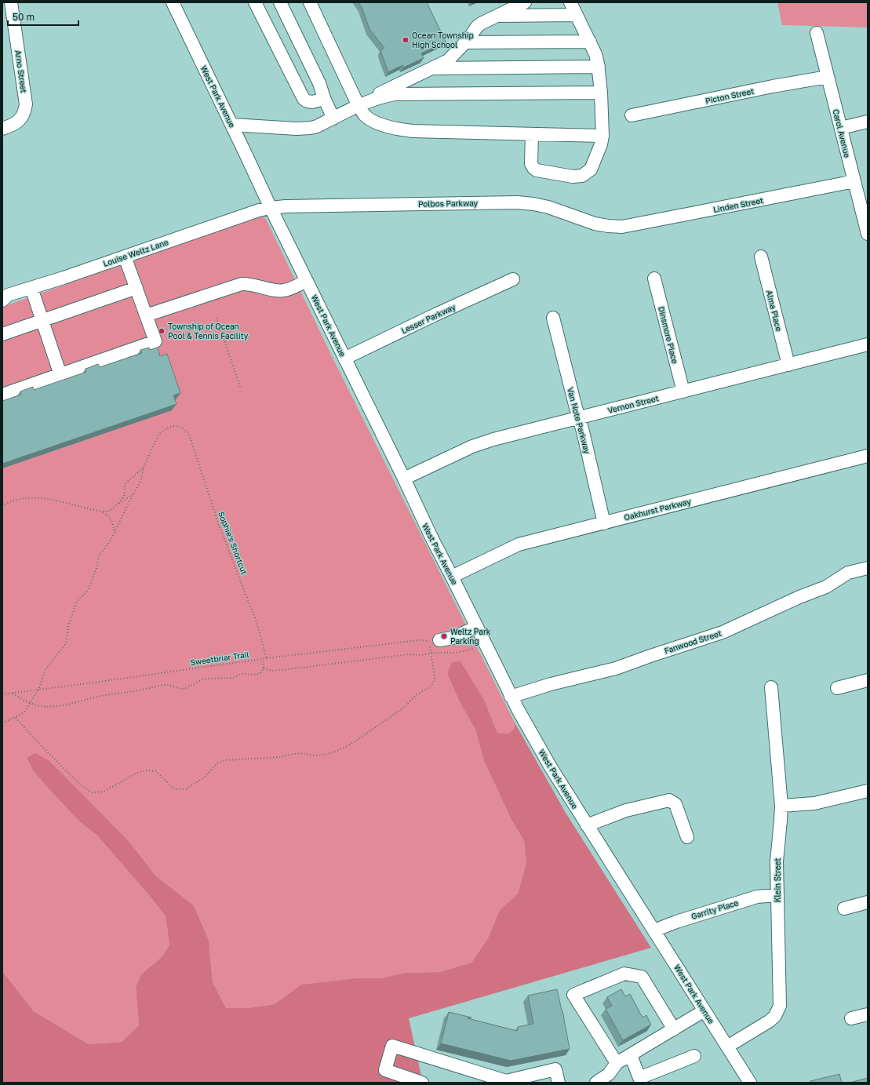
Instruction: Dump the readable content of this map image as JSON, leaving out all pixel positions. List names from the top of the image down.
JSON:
{
  "streets": {
    "street": [
      "Arno Street",
      "Picton Street",
      "West Park Avenue",
      "Carol Avenue",
      "Polbos Parkway",
      "Linden Street",
      "Louise Weltz Lane",
      "Alma Place",
      "Lesser Parkway",
      "Dinsmore Place",
      "Vernon Street",
      "Van Note Parkway",
      "Oakhurst Parkway",
      "Fanwood Street",
      "Klein Street",
      "Garrity Place"
    ],
    "path": ["Sophie's Shortcut", "Sweetbriar Trail"]
  },
  "crossings": [
    ["Picton Street", "Carol Avenue"],
    ["West Park Avenue", "Polbos Parkway"],
    ["West Park Avenue", "Louise Weltz Lane"],
    ["West Park Avenue", "Lesser Parkway"],
    ["West Park Avenue", "Vernon Street"],
    ["West Park Avenue", "Oakhurst Parkway"],
    ["West Park Avenue", "Fanwood Street"],
    ["West Park Avenue", "Klein Street"],
    ["West Park Avenue", "Garrity Place"],
    ["Carol Avenue", "Linden Street"],
    ["Polbos Parkway", "Linden Street"],
    ["Polbos Parkway", "Louise Weltz Lane"],
    ["Alma Place", "Vernon Street"],
    ["Dinsmore Place", "Vernon Street"],
    ["Vernon Street", "Van Note Parkway"],
    ["Van Note Parkway", "Oakhurst Parkway"],
    ["Sophie's Shortcut", "Sweetbriar Trail"],
    ["Klein Street", "Garrity Place"]
  ],
  "places": ["Ocean Township High School", "Township of Ocean Pool & Tennis Facility", "Weltz Park Parking"],
  "scale_bar": "50 m"
}
